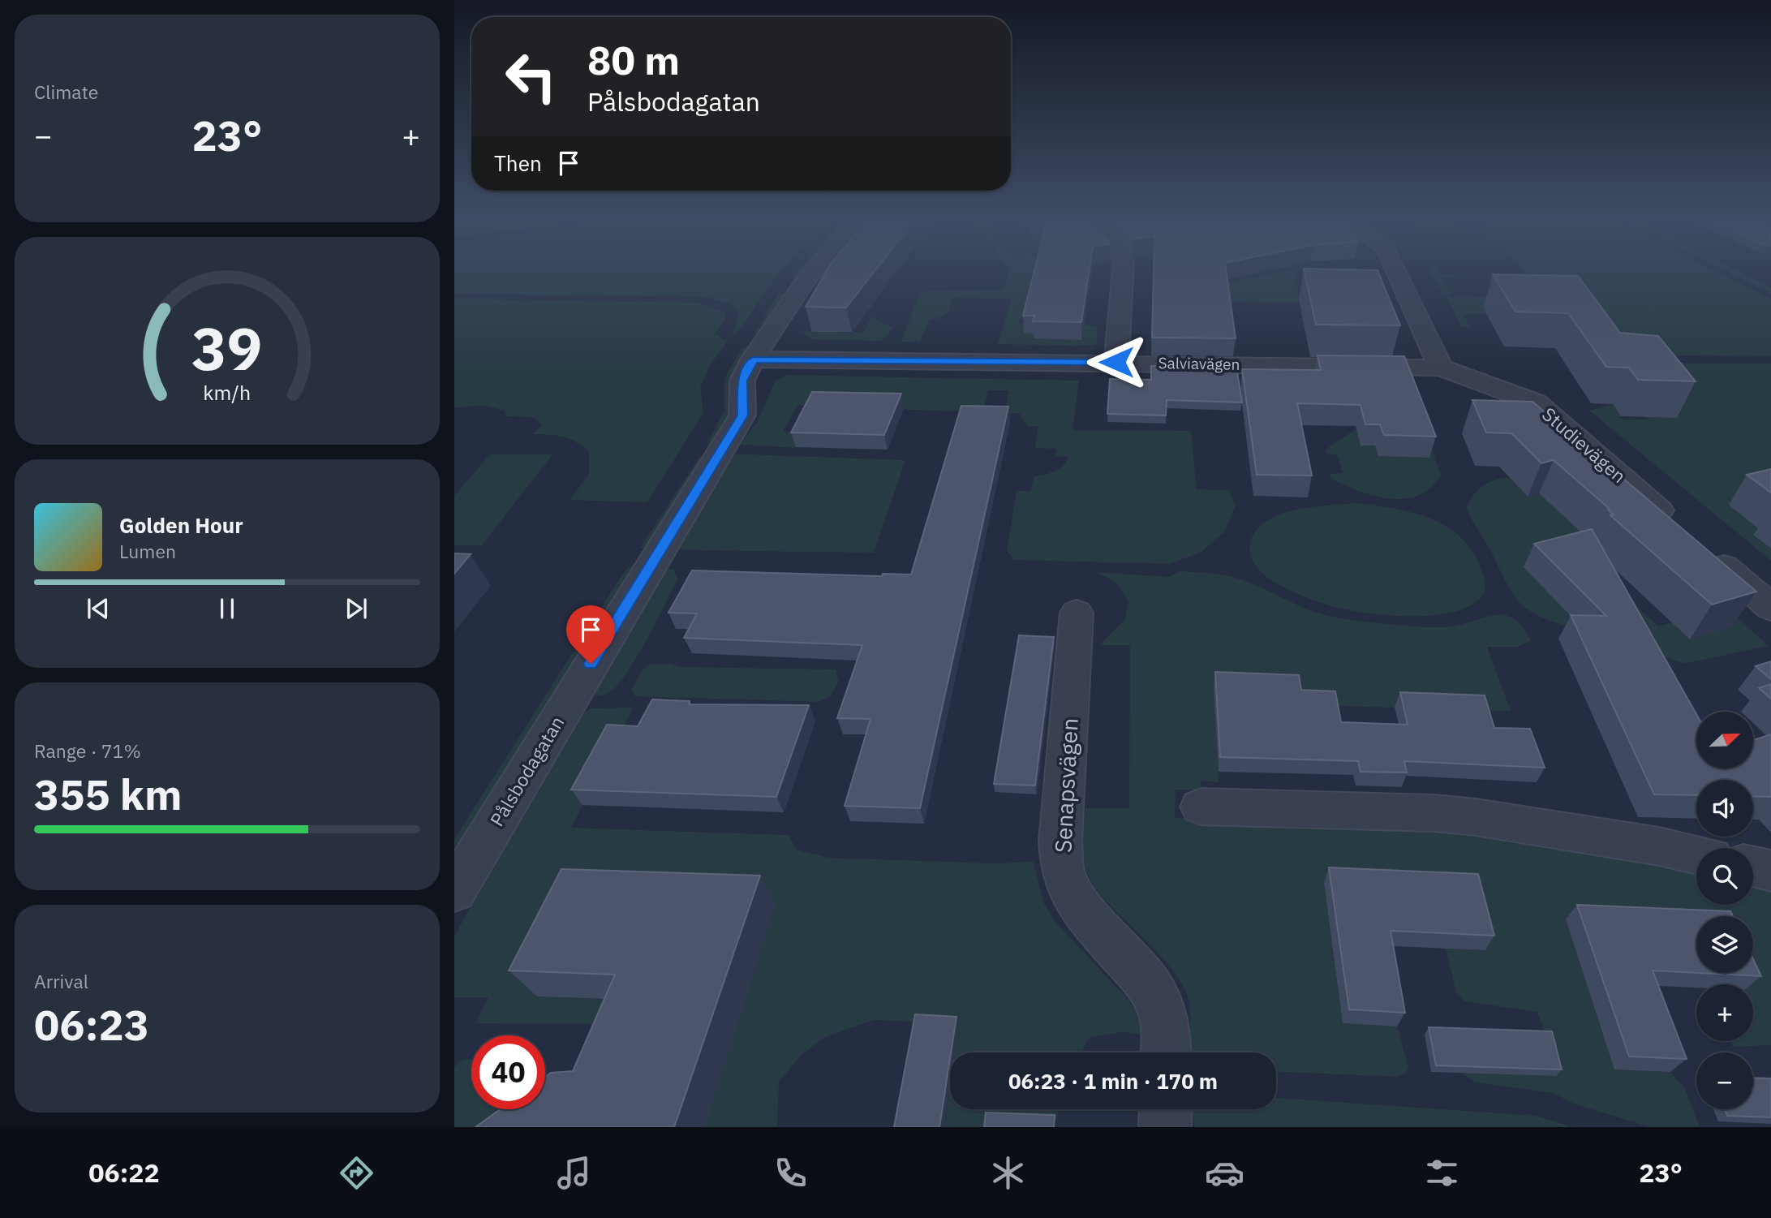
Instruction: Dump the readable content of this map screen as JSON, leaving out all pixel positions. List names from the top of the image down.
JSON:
{
  "streets": {
    "street": [
      "Salviavägen",
      "Studievägen",
      "Pålsbodagatan",
      "Senapsvägen"
    ]
  },
  "crossings": [
    ["Salviavägen", "Studievägen"],
    ["Salviavägen", "Pålsbodagatan"]
  ],
  "north": "top right",
  "page": {
    "tile": [
      "Climate",
      ["Range · 71%", "355 km"],
      ["Arrival", "06:23"]
    ],
    "turn": ["80 m", "Pålsbodagatan"],
    "heat": ["−", "23°", "+"],
    "then": "Then",
    "song": ["Golden Hour", "Lumen"],
    "map_buttons": ["+", "−"],
    "limit": "40",
    "trip": "06:23 · 1 min · 170 m",
    "tabs": ["06:22", "23°"],
    "gauge": ["39", "km/h"]
  }
}
